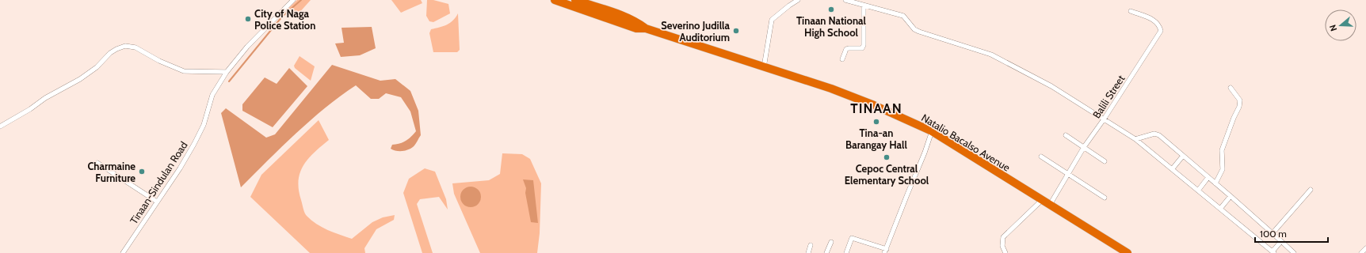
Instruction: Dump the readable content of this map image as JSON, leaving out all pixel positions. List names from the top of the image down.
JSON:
{
  "streets": {
    "highway": ["Natalio Bacalso Avenue"],
    "street": ["Balili Street", "Tinaan-Sindulan Road"]
  },
  "crossings": [
    ["Balili Street", "Natalio Bacalso Avenue"]
  ],
  "districts": ["TINAAN"],
  "places": [
    "Tinaan National High School",
    "City of Naga Police Station",
    "Severino Judilla Auditorium",
    "Tina-an Barangay Hall",
    "Cepoc Central Elementary School",
    "Charmaine Furniture"
  ],
  "scale_bar": "100 m",
  "north": "left"
}
